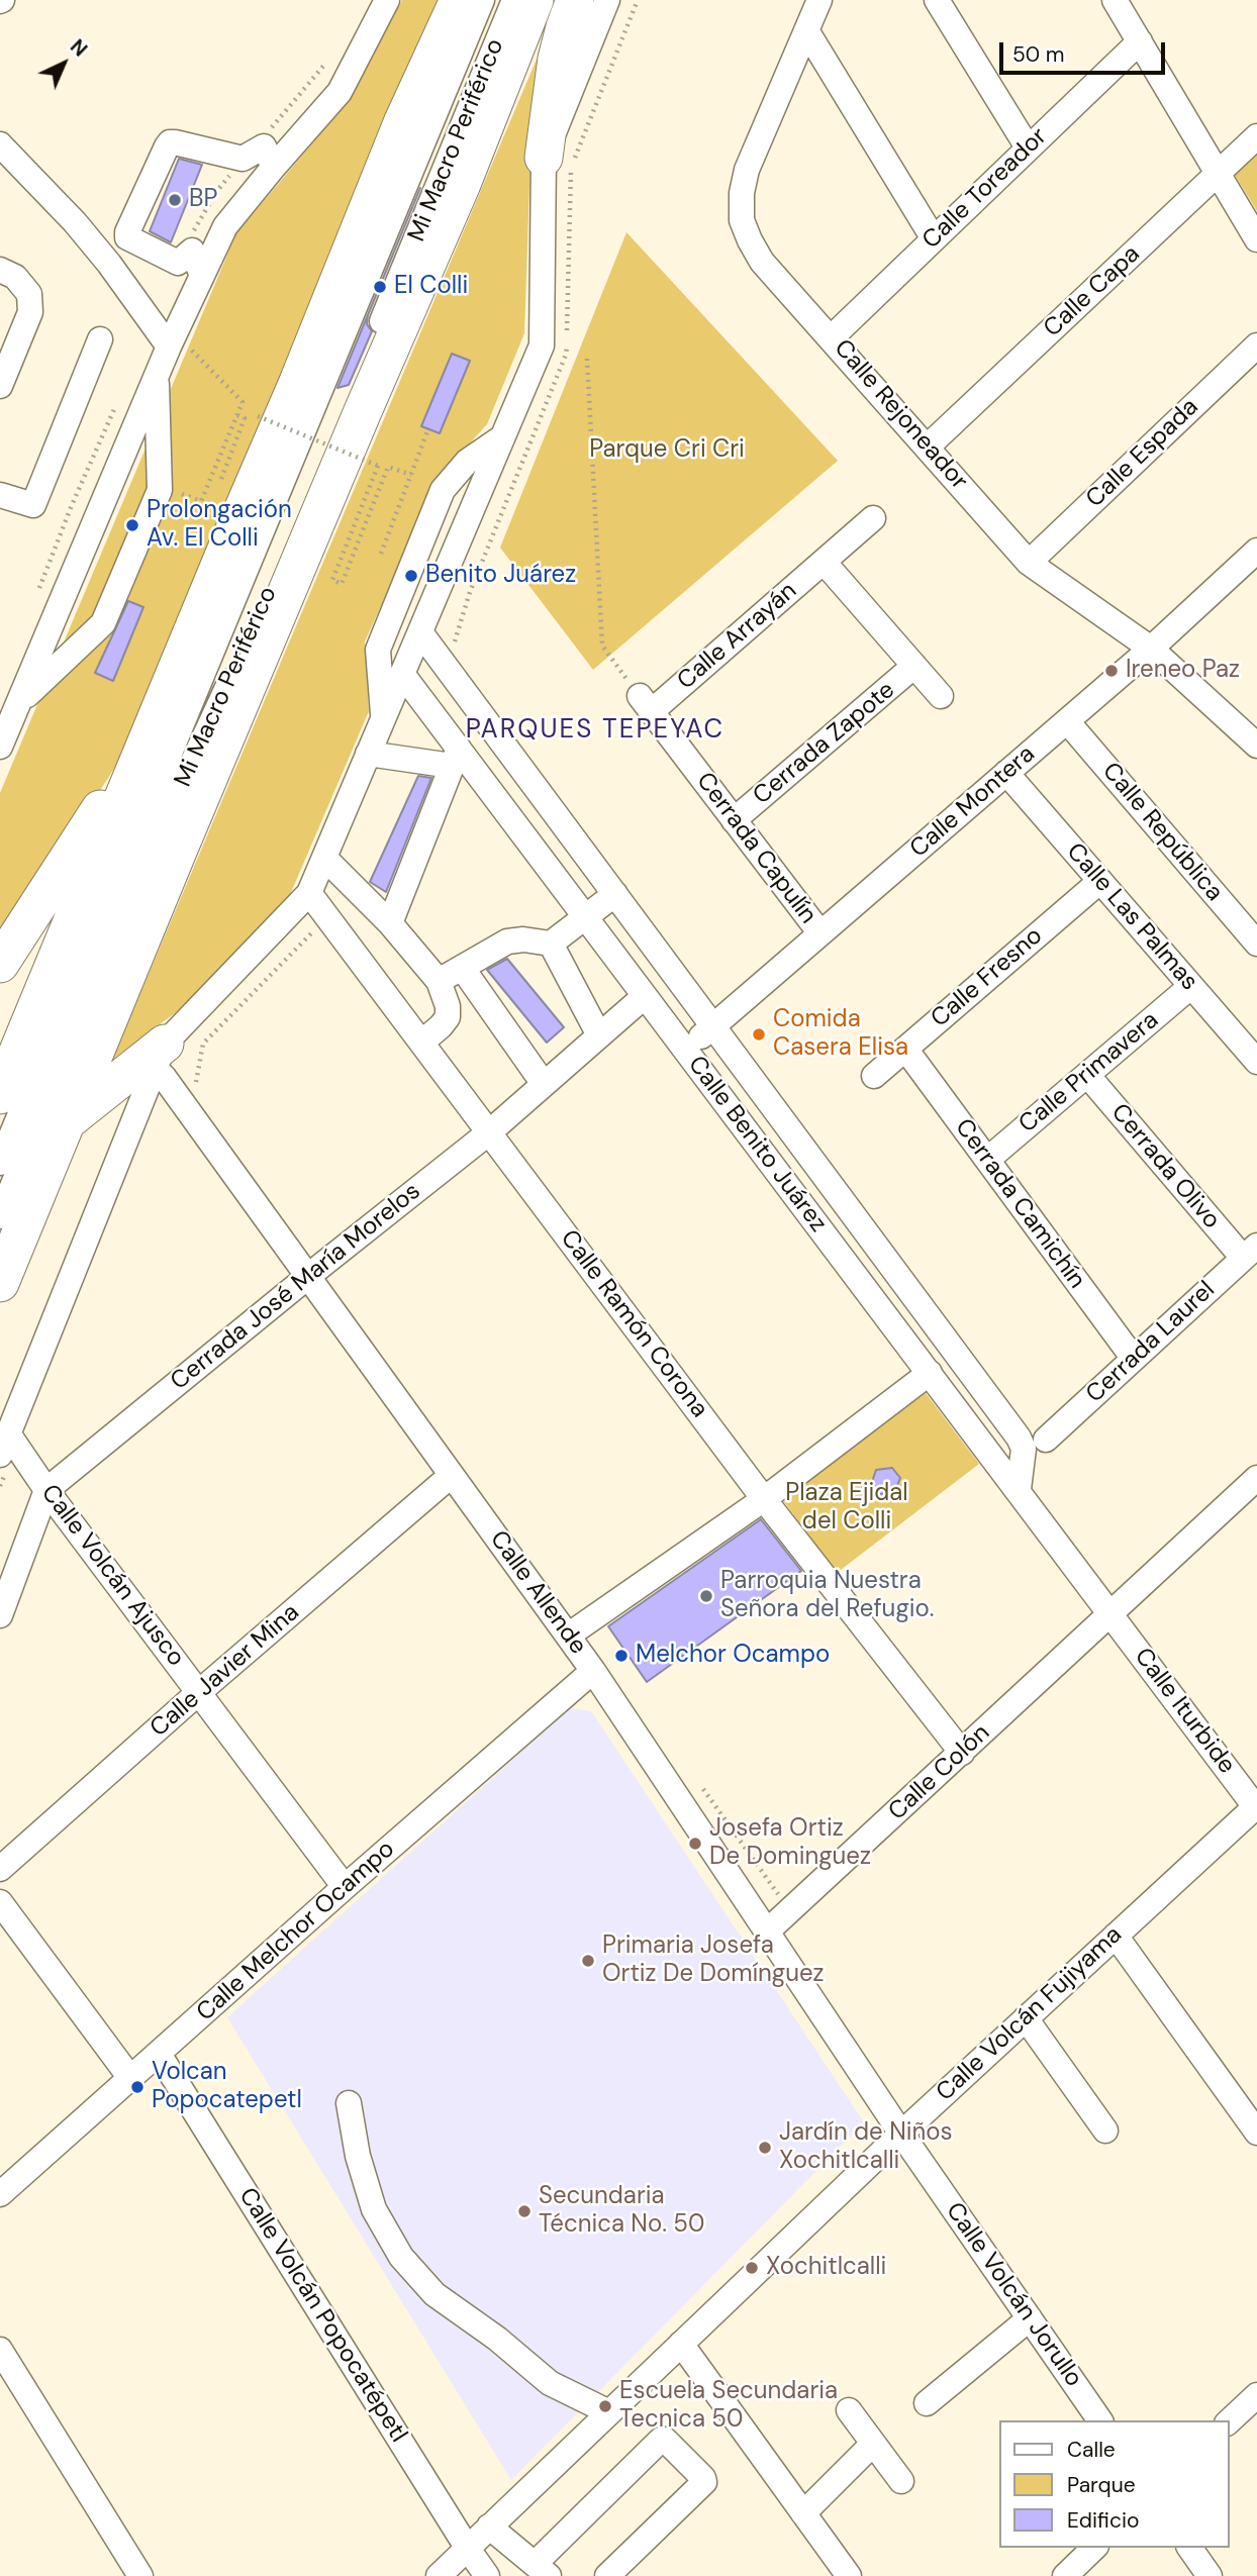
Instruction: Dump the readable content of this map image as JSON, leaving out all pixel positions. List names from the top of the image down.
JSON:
{
  "streets": {
    "street": [
      "Mi Macro Periférico",
      "Calle Toreador",
      "Calle Capa",
      "Calle Rejoneador",
      "Calle Espada",
      "Calle Arrayán",
      "Cerrada Zapote",
      "Calle Montera",
      "Calle República",
      "Cerrada Capulín",
      "Calle Las Palmas",
      "Calle Fresno",
      "Calle Primavera",
      "Calle Benito Juárez",
      "Cerrada Olivo",
      "Cerrada Camichín",
      "Cerrada José María Morelos",
      "Calle Ramón Corona",
      "Cerrada Laurel",
      "Calle Volcán Ajusco",
      "Calle Allende",
      "Calle Javier Mina",
      "Calle Iturbide",
      "Calle Colón",
      "Calle Melchor Ocampo",
      "Calle Volcán Fujiyama",
      "Calle Volcán Jorullo",
      "Calle Volcán Popocatépetl"
    ]
  },
  "crossings": [
    ["Calle Toreador", "Calle Rejoneador"],
    ["Calle Capa", "Calle Rejoneador"],
    ["Calle Rejoneador", "Calle Espada"],
    ["Calle Rejoneador", "Calle Montera"],
    ["Calle Arrayán", "Cerrada Capulín"],
    ["Cerrada Zapote", "Cerrada Capulín"],
    ["Calle Montera", "Calle República"],
    ["Calle Montera", "Cerrada Capulín"],
    ["Calle Montera", "Calle Las Palmas"],
    ["Calle Montera", "Calle Benito Juárez"],
    ["Calle Las Palmas", "Calle Fresno"],
    ["Calle Las Palmas", "Calle Primavera"],
    ["Calle Fresno", "Cerrada Camichín"],
    ["Calle Primavera", "Cerrada Olivo"],
    ["Calle Primavera", "Cerrada Camichín"],
    ["Calle Benito Juárez", "Cerrada José María Morelos"],
    ["Calle Benito Juárez", "Calle Iturbide"],
    ["Calle Benito Juárez", "Calle Colón"],
    ["Cerrada Olivo", "Cerrada Laurel"],
    ["Cerrada Camichín", "Cerrada Laurel"],
    ["Cerrada José María Morelos", "Calle Ramón Corona"],
    ["Cerrada José María Morelos", "Calle Volcán Ajusco"],
    ["Cerrada José María Morelos", "Calle Allende"],
    ["Calle Ramón Corona", "Calle Colón"],
    ["Calle Volcán Ajusco", "Calle Javier Mina"],
    ["Calle Volcán Ajusco", "Calle Melchor Ocampo"],
    ["Calle Allende", "Calle Javier Mina"],
    ["Calle Allende", "Calle Colón"],
    ["Calle Allende", "Calle Melchor Ocampo"],
    ["Calle Allende", "Calle Volcán Fujiyama"],
    ["Calle Allende", "Calle Volcán Jorullo"],
    ["Calle Iturbide", "Calle Colón"],
    ["Calle Iturbide", "Calle Volcán Fujiyama"],
    ["Calle Melchor Ocampo", "Calle Volcán Popocatépetl"],
    ["Calle Volcán Fujiyama", "Calle Volcán Jorullo"],
    ["Calle Volcán Fujiyama", "Calle Volcán Popocatépetl"]
  ],
  "districts": ["PARQUES TEPEYAC"],
  "parks": ["Parque Cri Cri", "Plaza Ejidal del Colli"],
  "places": [
    "BP",
    "El Colli",
    "Prolongación Av. El Colli",
    "Benito Juárez",
    "Ireneo Paz",
    "Comida Casera Elisa",
    "Parroquia Nuestra Señora del Refugio.",
    "Melchor Ocampo",
    "Josefa Ortiz De Dominguez",
    "Primaria Josefa Ortiz De Domínguez",
    "Volcan Popocatepetl",
    "Jardín de Niños Xochitlcalli",
    "Secundaria Técnica No. 50",
    "Xochitlcalli",
    "Escuela Secundaria Tecnica 50"
  ],
  "legend": ["Calle", "Parque", "Edificio"],
  "scale_bar": "50 m",
  "north": "top right"
}
